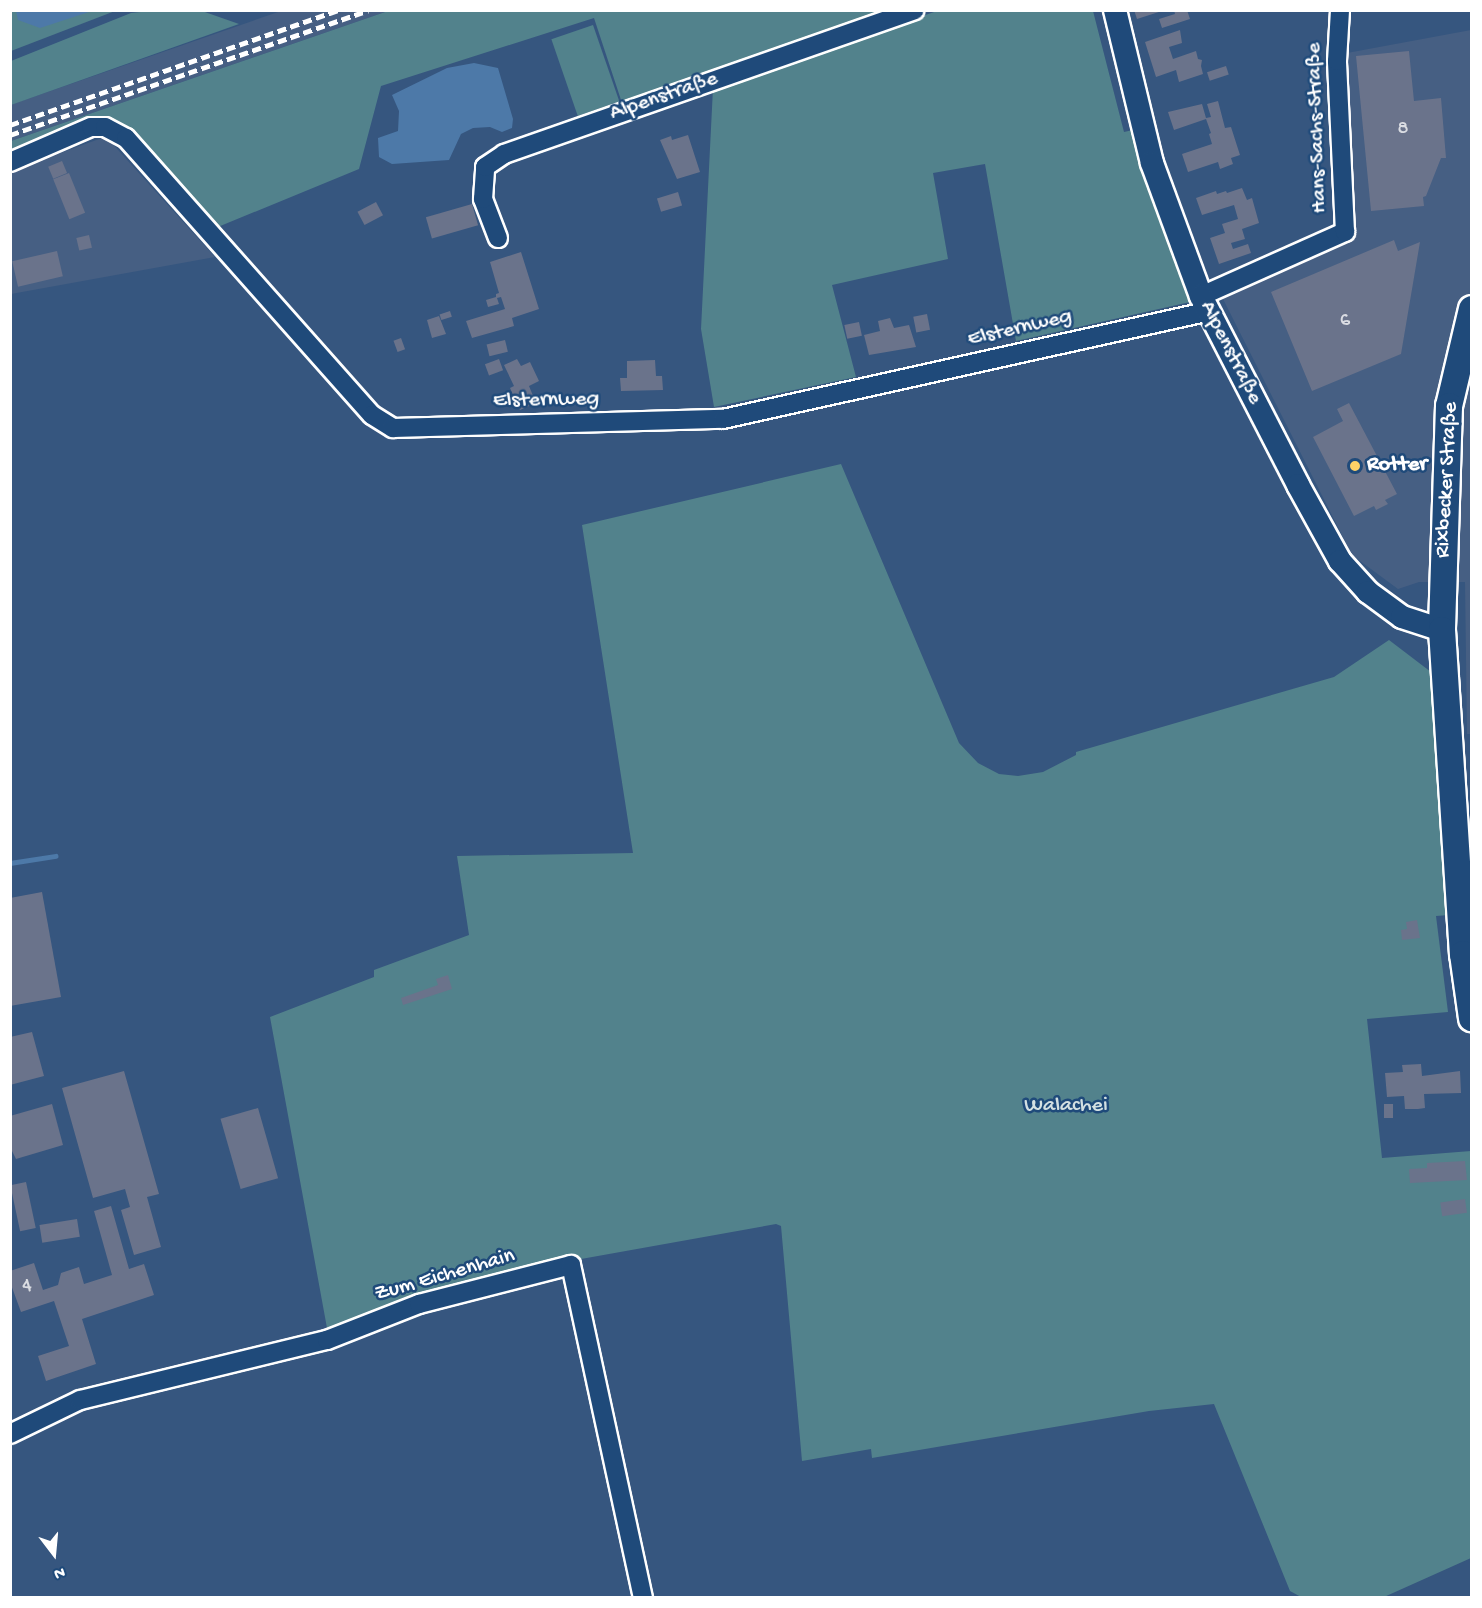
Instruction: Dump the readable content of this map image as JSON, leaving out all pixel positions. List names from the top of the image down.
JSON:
{
  "streets": {
    "main road": ["Rixbecker Straße"],
    "street": [
      "Alpenstraße",
      "Hans-Sachs-Straße",
      "Elsternweg",
      "Zum Eichenhain"
    ]
  },
  "crossings": [
    ["Alpenstraße", "Hans-Sachs-Straße"],
    ["Alpenstraße", "Elsternweg"],
    ["Alpenstraße", "Rixbecker Straße"],
    ["Hans-Sachs-Straße", "Elsternweg"]
  ],
  "parks": ["Walachei"],
  "places": ["Rotter"],
  "house_numbers": ["8", "6", "4"],
  "north": "bottom"
}
